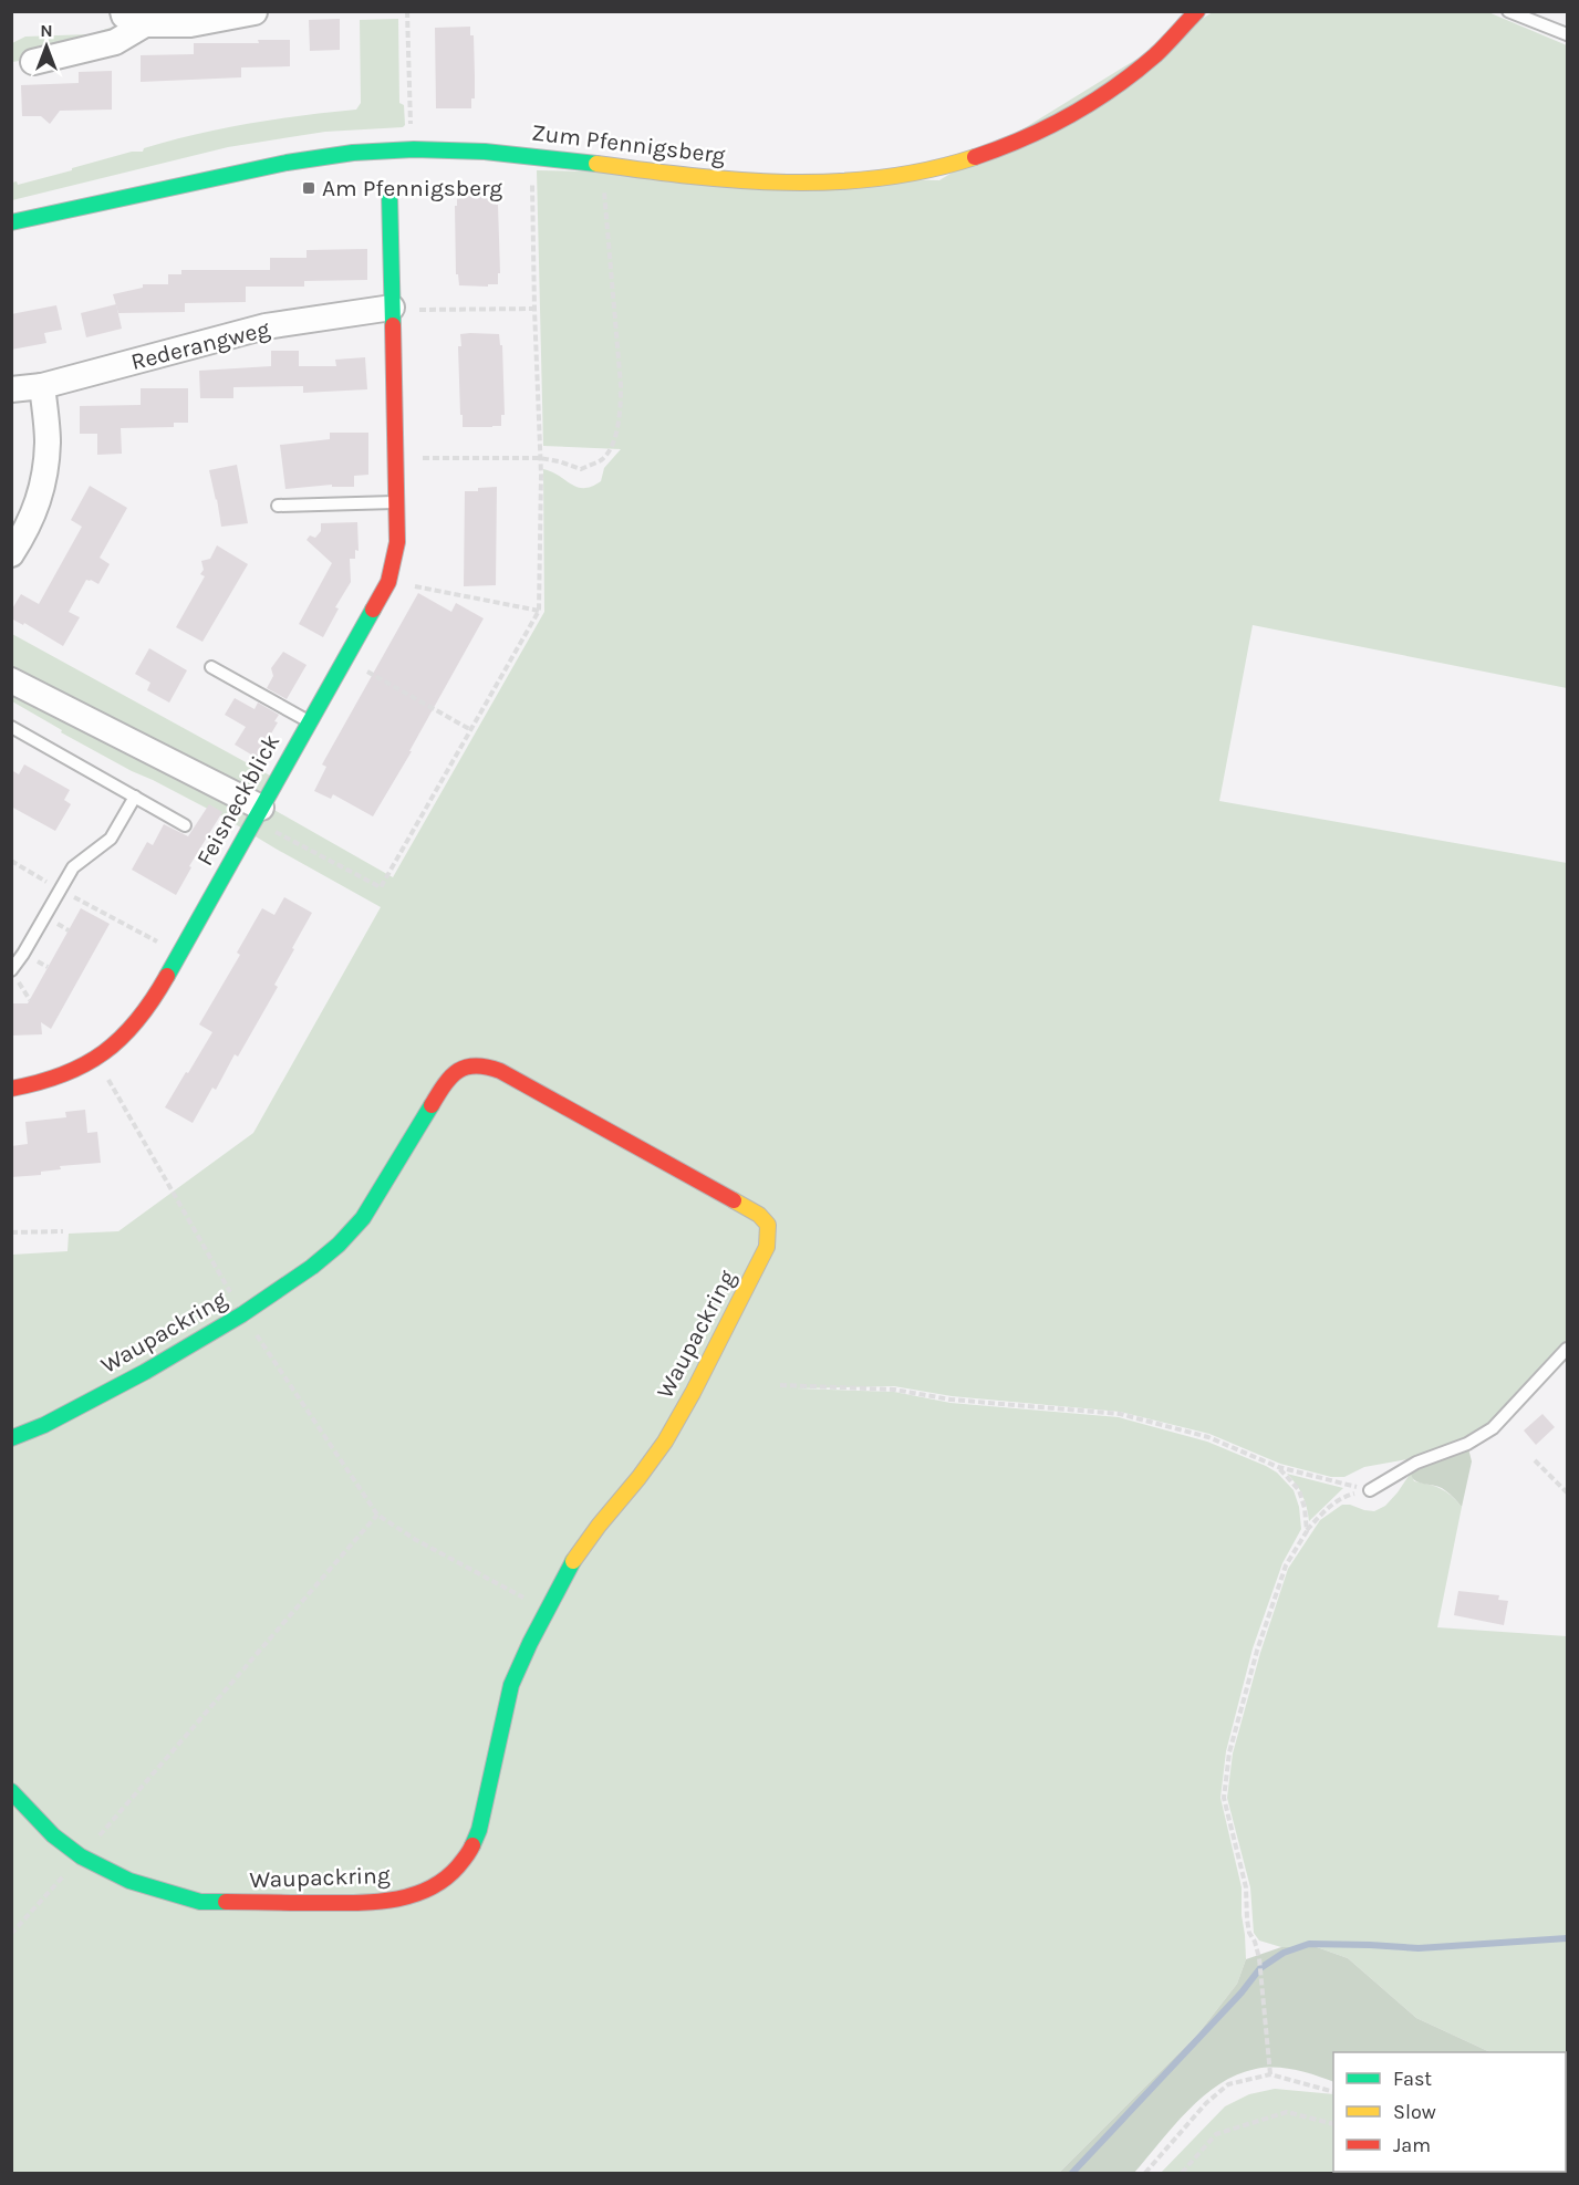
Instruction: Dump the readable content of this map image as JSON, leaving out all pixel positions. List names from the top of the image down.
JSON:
{
  "streets": {
    "street": [
      "Zum Pfennigsberg",
      "Rederangweg",
      "Feisneckblick",
      "Waupackring"
    ]
  },
  "crossings": [
    ["Rederangweg", "Feisneckblick"]
  ],
  "places": {
    "transit": ["Am Pfennigsberg"]
  },
  "legend": ["Fast", "Slow", "Jam"],
  "north": "top"
}
